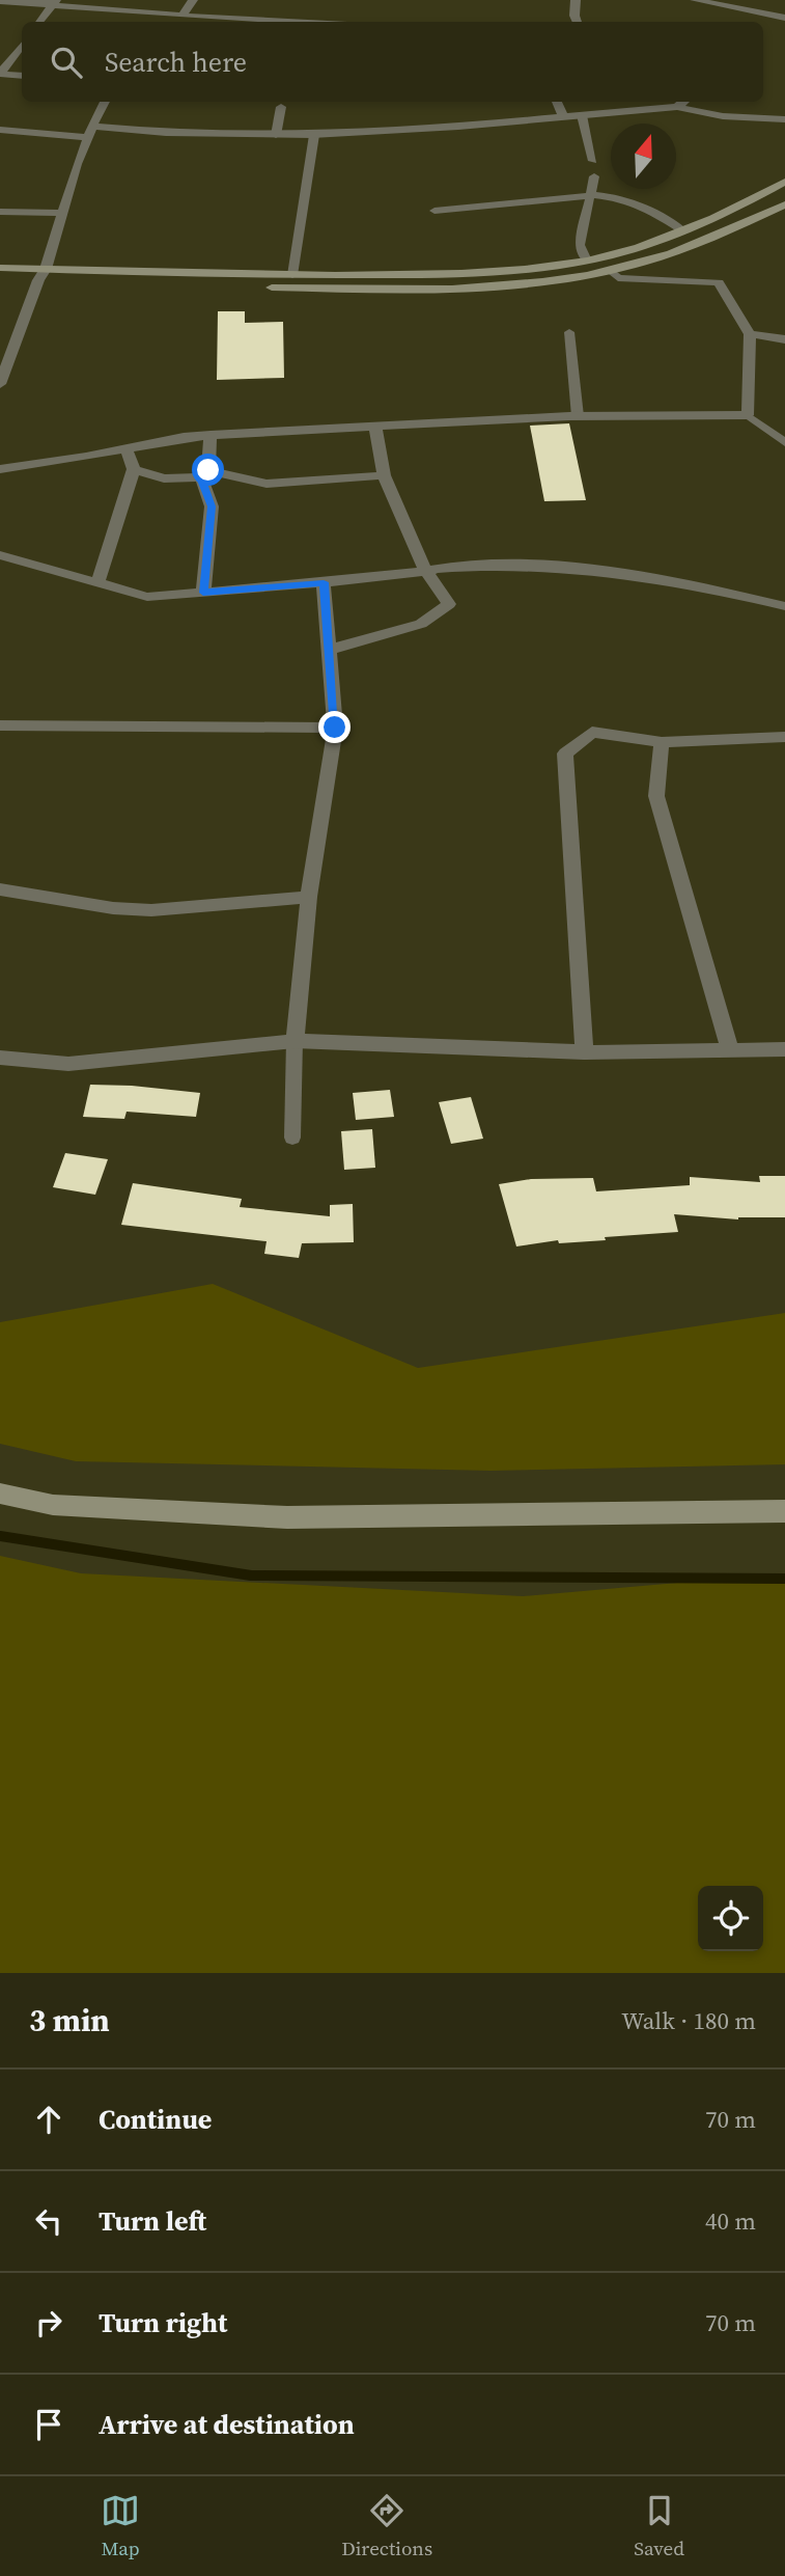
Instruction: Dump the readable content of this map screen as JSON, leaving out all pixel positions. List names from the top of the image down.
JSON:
{
  "north": "top",
  "page": {
    "search": "Search here",
    "heading": ["3 min", "Walk · 180 m"],
    "list": [
      ["Continue", "70 m"],
      ["Turn left", "40 m"],
      ["Turn right", "70 m"],
      "Arrive at destination"
    ],
    "nav": ["Map", "Directions", "Saved"]
  }
}
